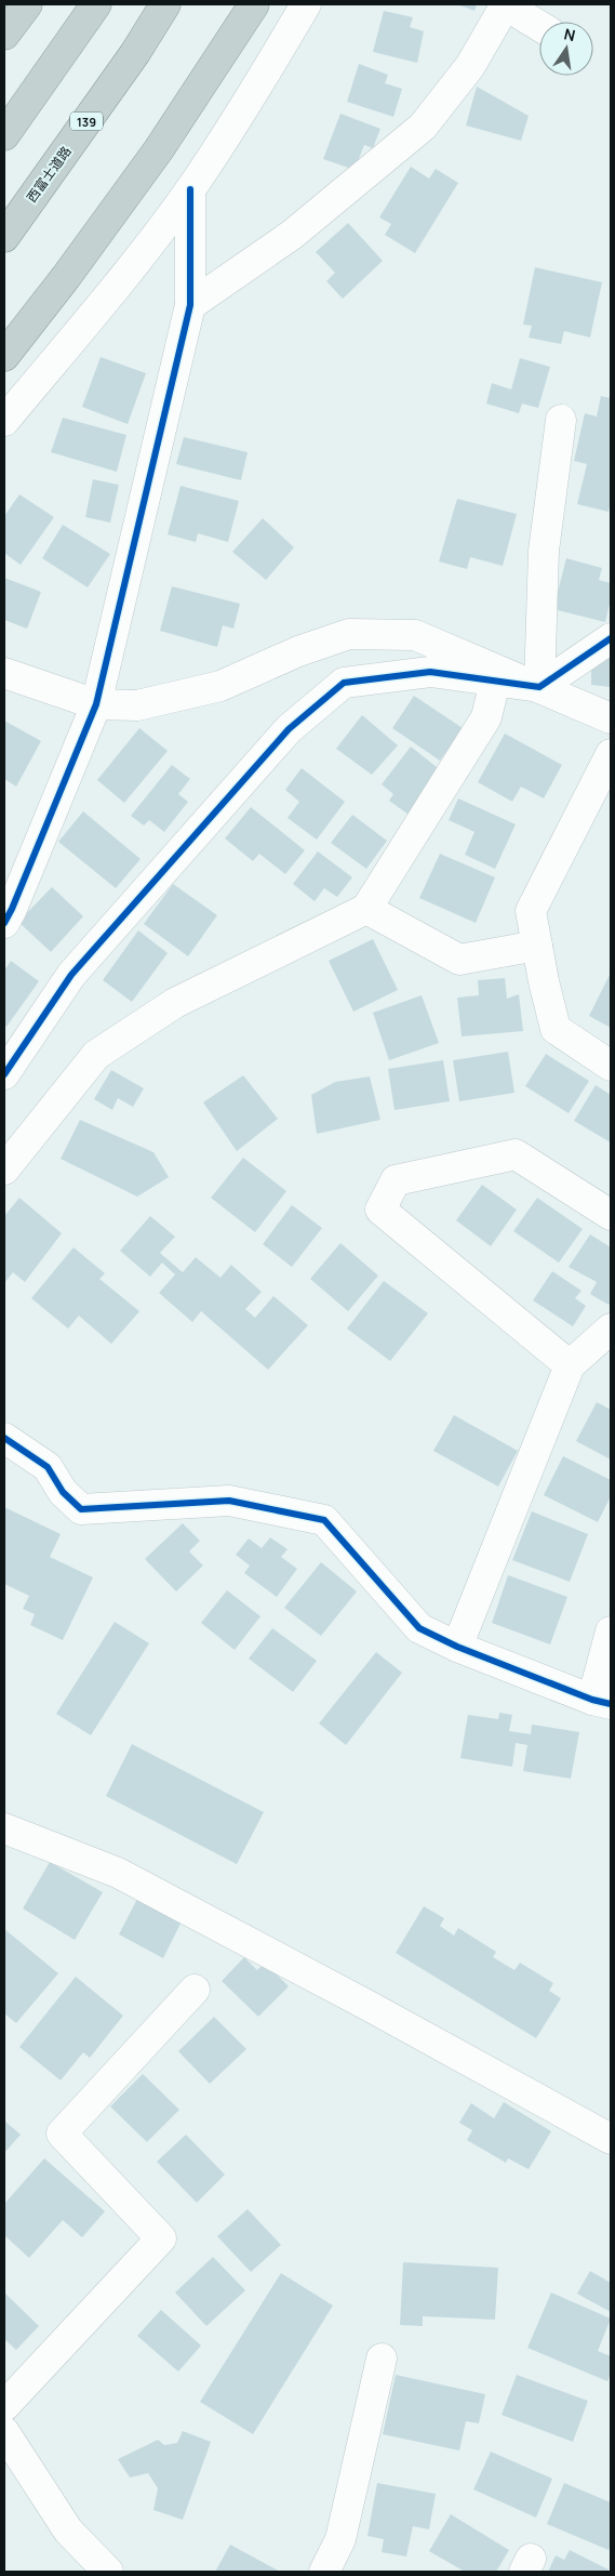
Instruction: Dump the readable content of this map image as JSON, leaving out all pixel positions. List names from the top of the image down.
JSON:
{
  "streets": {
    "highway": ["139", "西富士道路"]
  },
  "north": "top"
}
